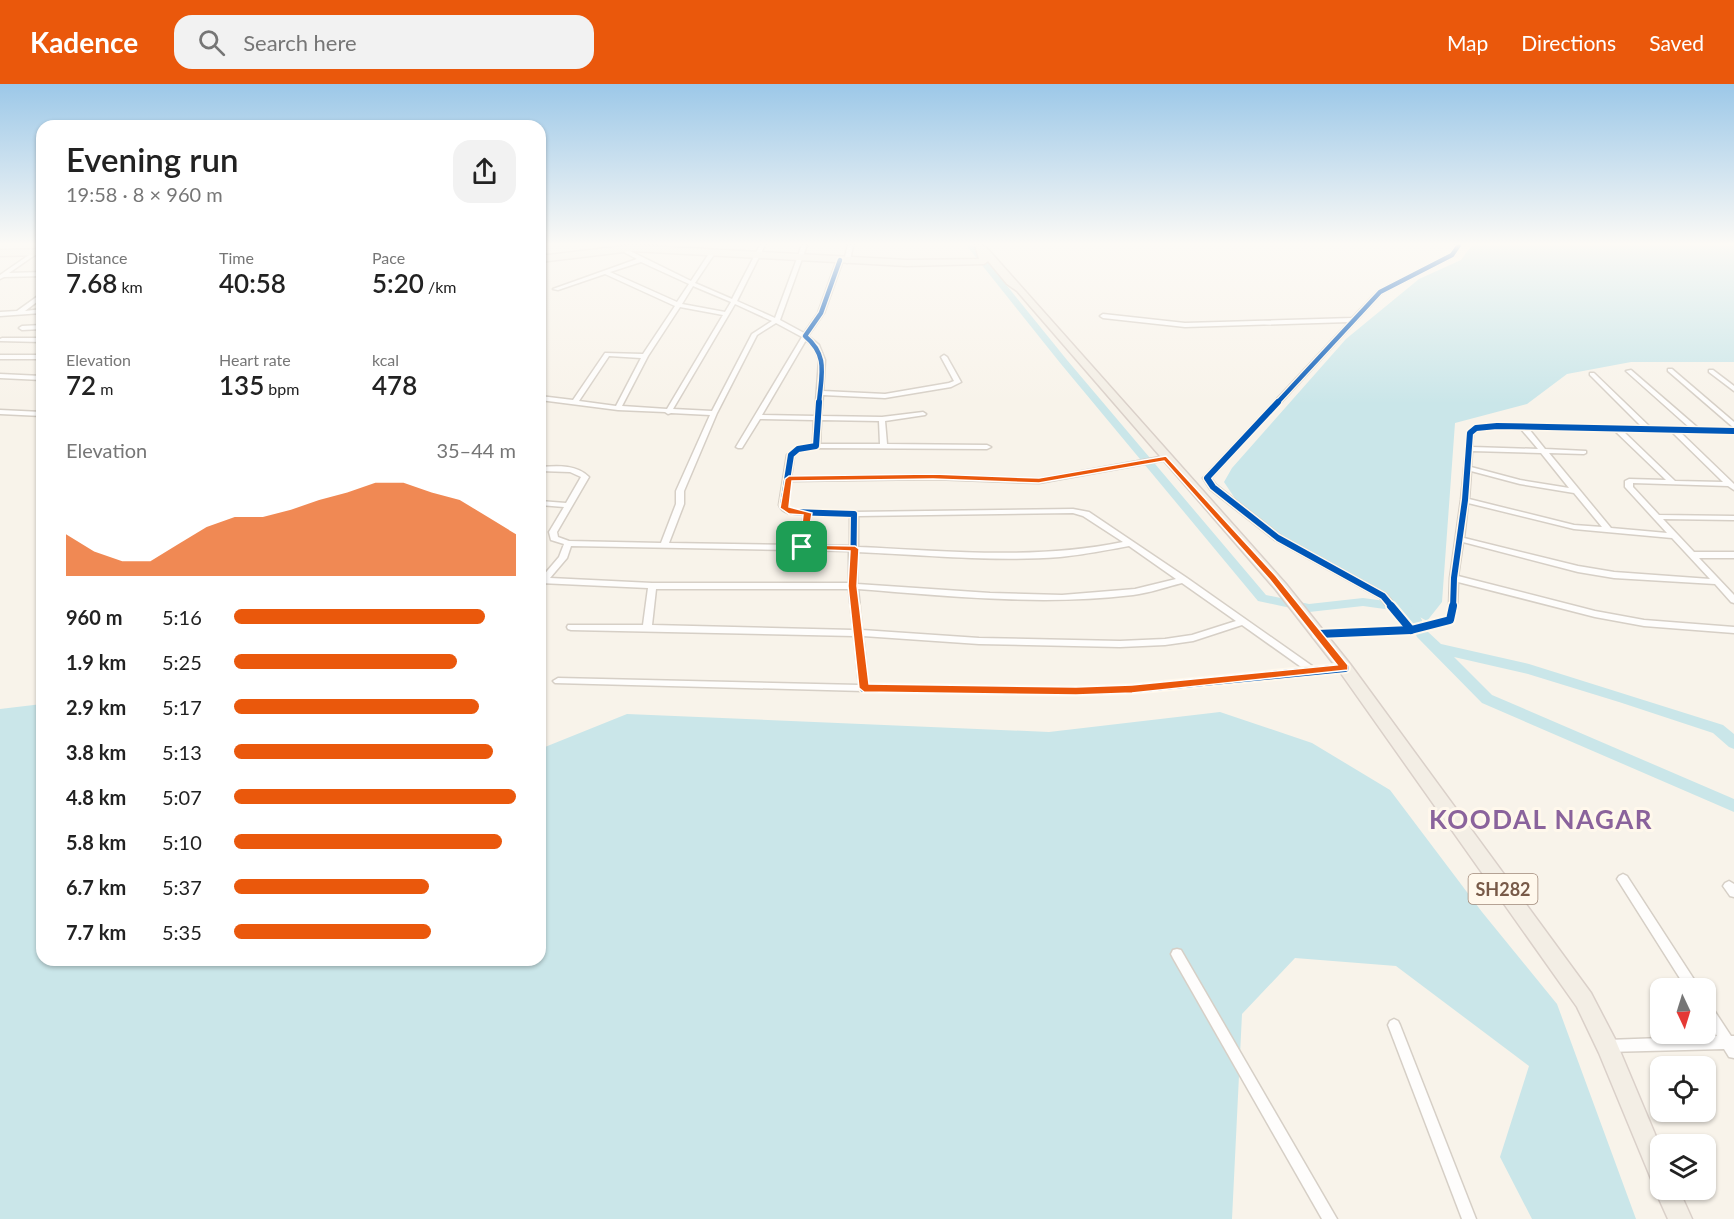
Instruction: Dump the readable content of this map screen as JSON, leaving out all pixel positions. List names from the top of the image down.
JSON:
{
  "streets": {
    "main road": ["SH282"]
  },
  "districts": ["KOODAL NAGAR"],
  "north": "bottom",
  "page": {
    "header": "Kadence",
    "search": "Search here",
    "nav": ["Map", "Directions", "Saved"],
    "heading": ["Evening run", "19:58 · 8 × 960 m"],
    "stats": [
      ["Distance", "7.68 km"],
      ["Time", "40:58"],
      ["Pace", "5:20 /km"],
      ["Elevation", "72 m"],
      ["Heart rate", "135 bpm"],
      ["kcal", "478"]
    ],
    "chart": ["Elevation", "35–44 m"],
    "list": [
      {
        "name": "960 m",
        "note": "5:16"
      },
      {
        "name": "1.9 km",
        "note": "5:25"
      },
      {
        "name": "2.9 km",
        "note": "5:17"
      },
      {
        "name": "3.8 km",
        "note": "5:13"
      },
      {
        "name": "4.8 km",
        "note": "5:07"
      },
      {
        "name": "5.8 km",
        "note": "5:10"
      },
      {
        "name": "6.7 km",
        "note": "5:37"
      },
      {
        "name": "7.7 km",
        "note": "5:35"
      }
    ]
  }
}
